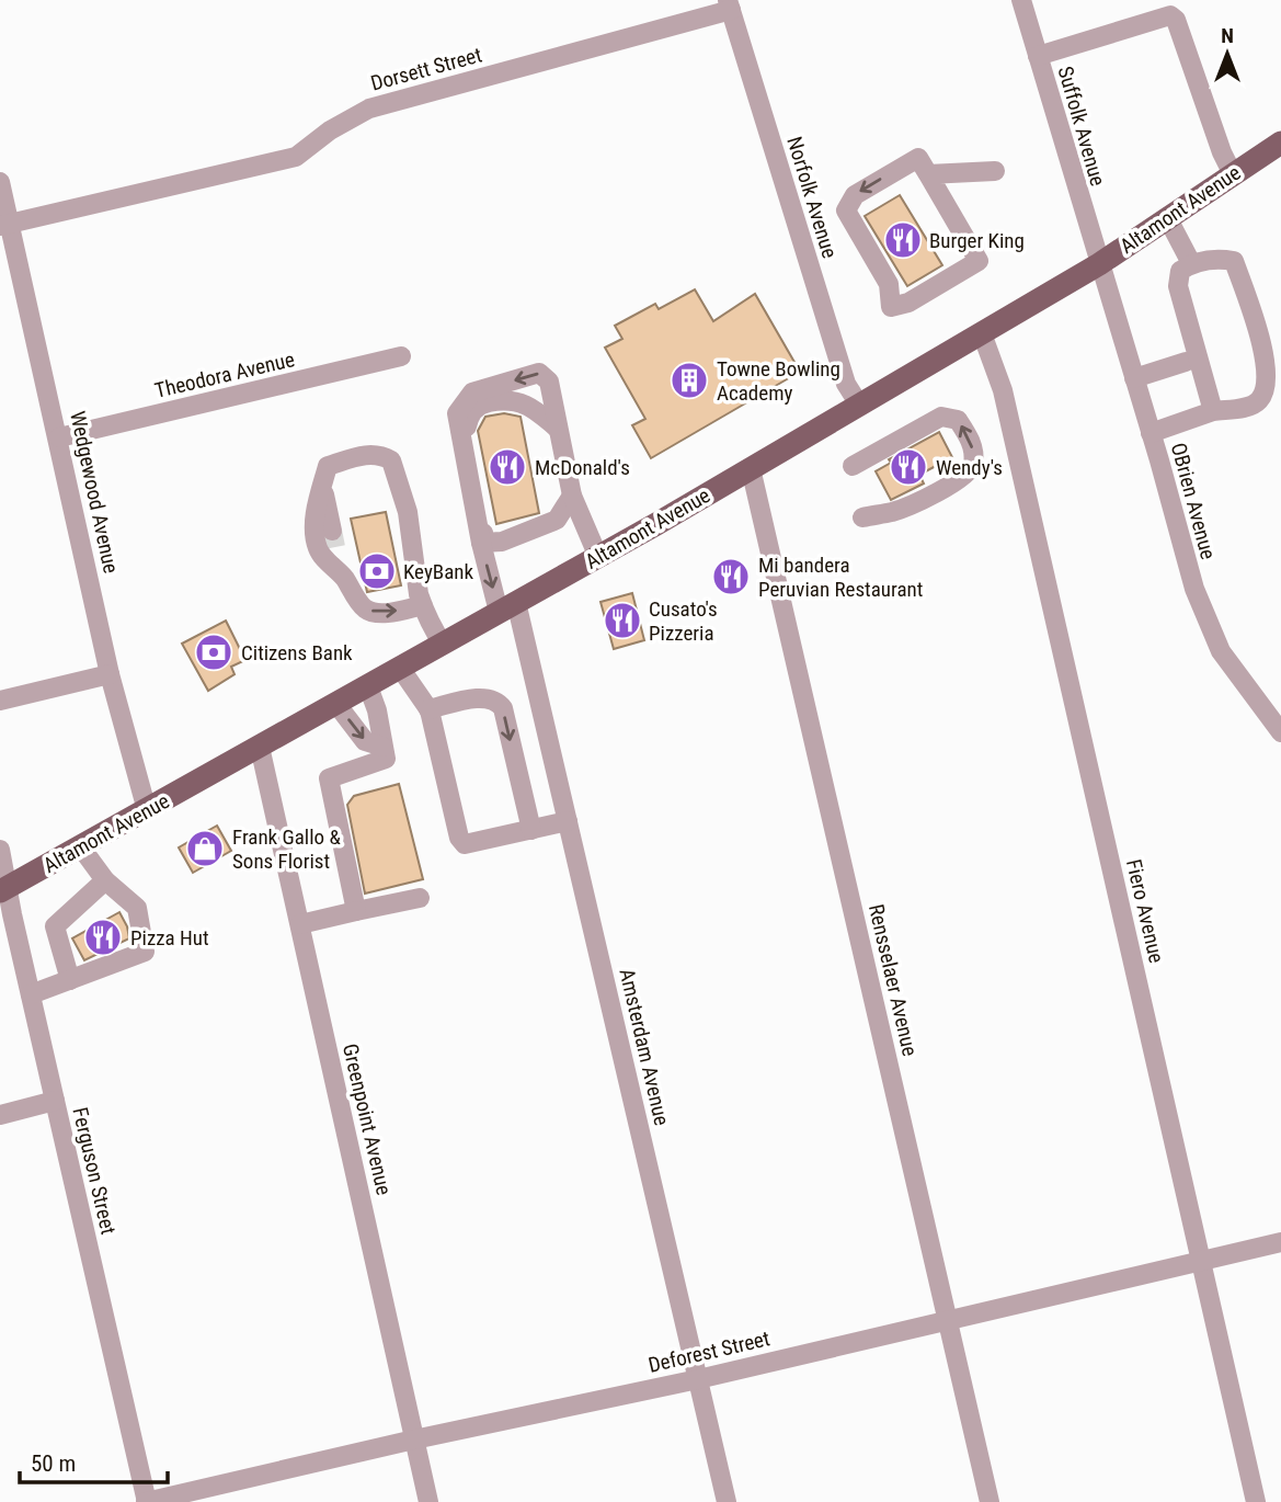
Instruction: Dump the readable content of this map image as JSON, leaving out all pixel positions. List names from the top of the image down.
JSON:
{
  "streets": {
    "main road": ["Altamont Avenue"],
    "street": [
      "Dorsett Street",
      "Suffolk Avenue",
      "Norfolk Avenue",
      "Theodora Avenue",
      "Wedgewood Avenue",
      "OBrien Avenue",
      "Fiero Avenue",
      "Rensselaer Avenue",
      "Amsterdam Avenue",
      "Greenpoint Avenue",
      "Ferguson Street",
      "Deforest Street"
    ]
  },
  "crossings": [
    ["Dorsett Street", "Norfolk Avenue"],
    ["Dorsett Street", "Wedgewood Avenue"],
    ["Suffolk Avenue", "Altamont Avenue"],
    ["Suffolk Avenue", "OBrien Avenue"],
    ["Norfolk Avenue", "Altamont Avenue"],
    ["Altamont Avenue", "Wedgewood Avenue"],
    ["Altamont Avenue", "OBrien Avenue"],
    ["Altamont Avenue", "Fiero Avenue"],
    ["Altamont Avenue", "Rensselaer Avenue"],
    ["Altamont Avenue", "Amsterdam Avenue"],
    ["Altamont Avenue", "Greenpoint Avenue"],
    ["Altamont Avenue", "Ferguson Street"],
    ["Theodora Avenue", "Wedgewood Avenue"],
    ["Fiero Avenue", "Deforest Street"],
    ["Rensselaer Avenue", "Deforest Street"],
    ["Amsterdam Avenue", "Deforest Street"],
    ["Greenpoint Avenue", "Deforest Street"],
    ["Ferguson Street", "Deforest Street"]
  ],
  "places": {
    "restaurant": [
      "Burger King",
      "McDonald's",
      "Wendy's",
      "Mi bandera Peruvian Restaurant",
      "Cusato's Pizzeria",
      "Pizza Hut"
    ],
    "building": ["Towne Bowling Academy"],
    "bank": ["KeyBank", "Citizens Bank"],
    "shop": ["Frank Gallo & Sons Florist"]
  },
  "scale_bar": "50 m",
  "north": "top"
}
